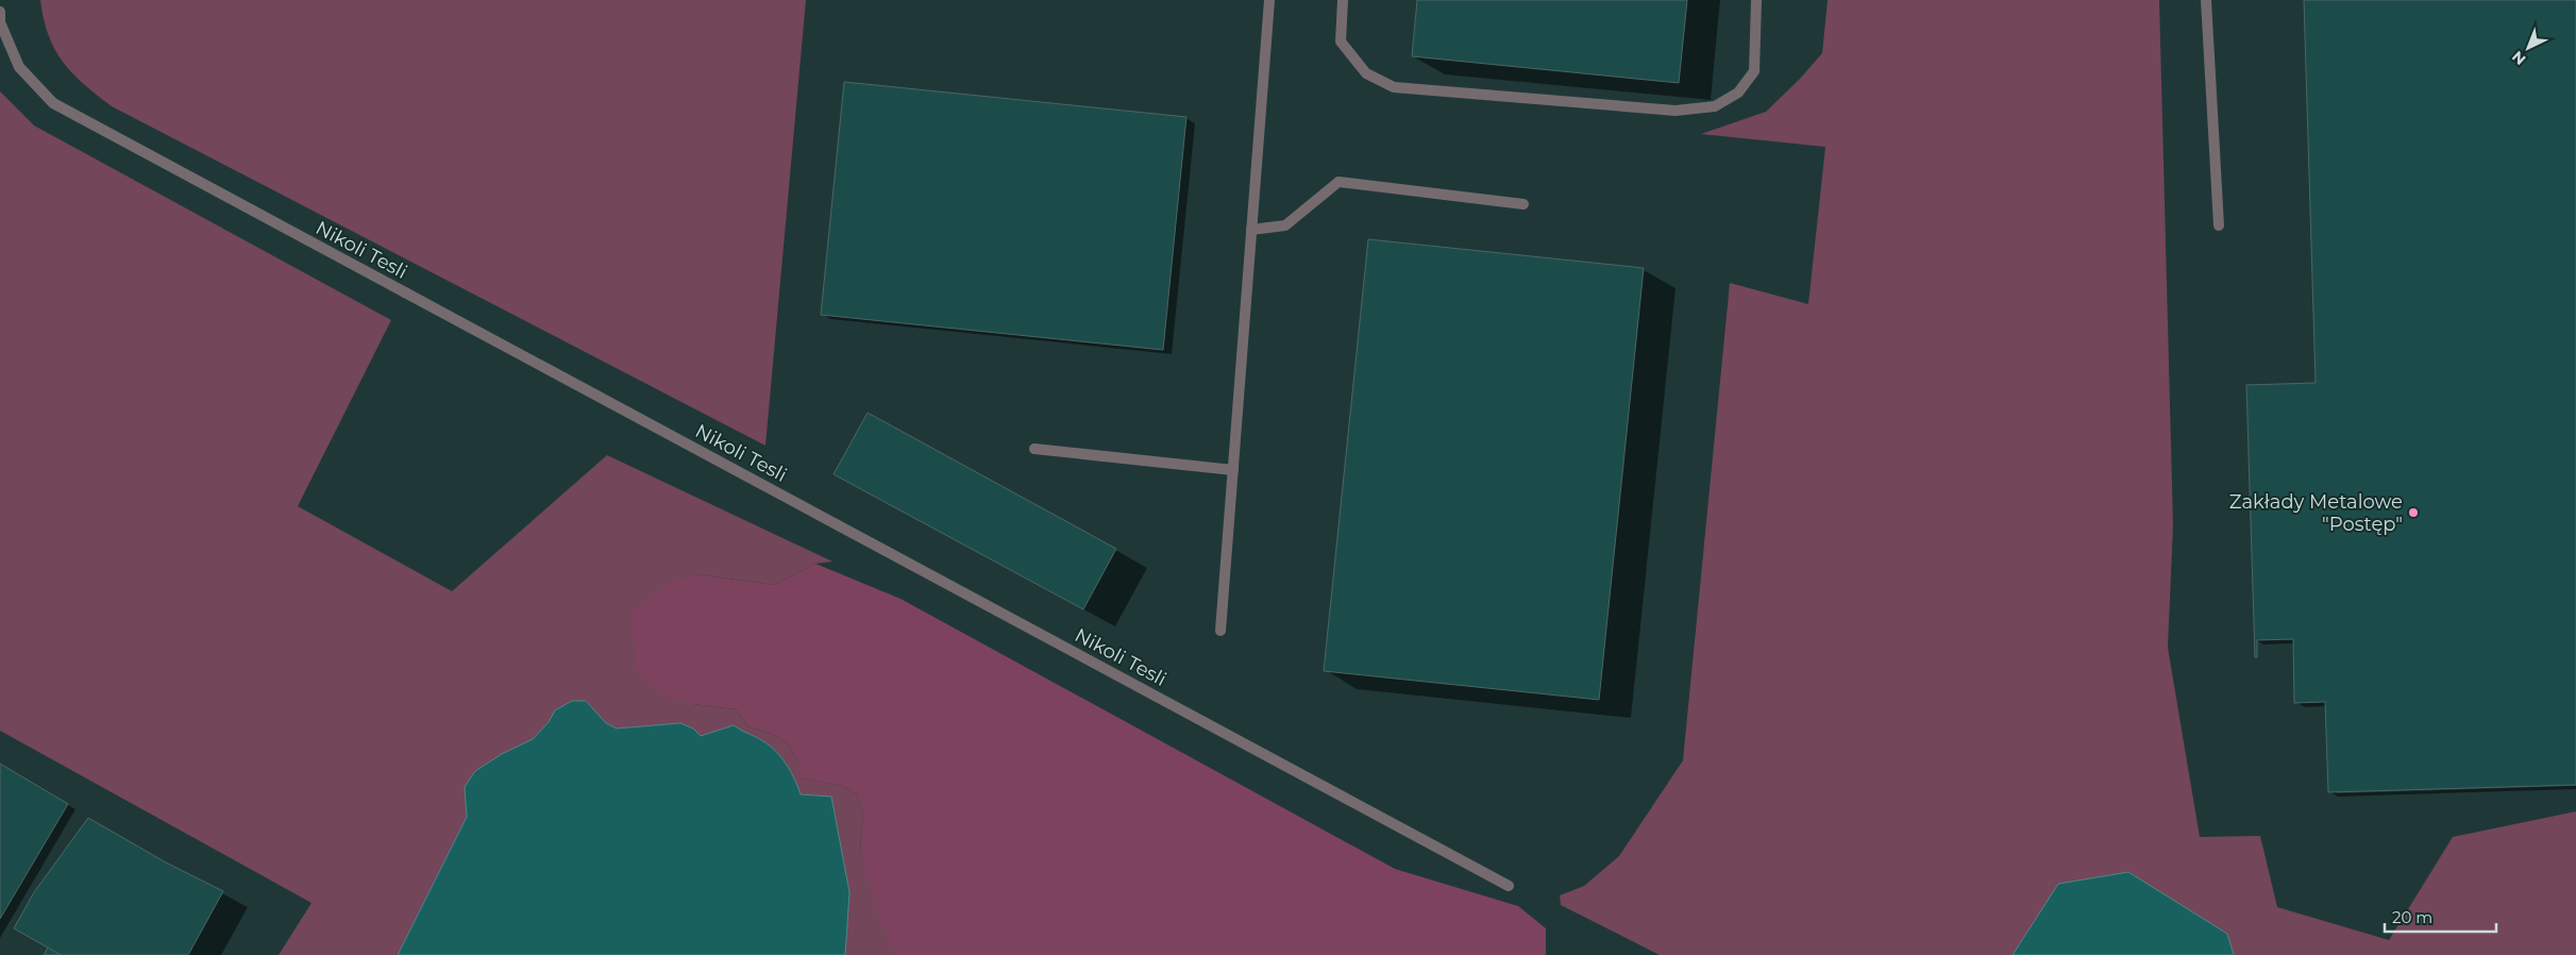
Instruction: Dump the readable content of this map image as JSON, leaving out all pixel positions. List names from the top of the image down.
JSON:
{
  "streets": {
    "street": ["Nikoli Tesli"]
  },
  "places": ["Zakłady Metalowe \"Postęp\""],
  "scale_bar": "20 m",
  "north": "bottom left"
}
